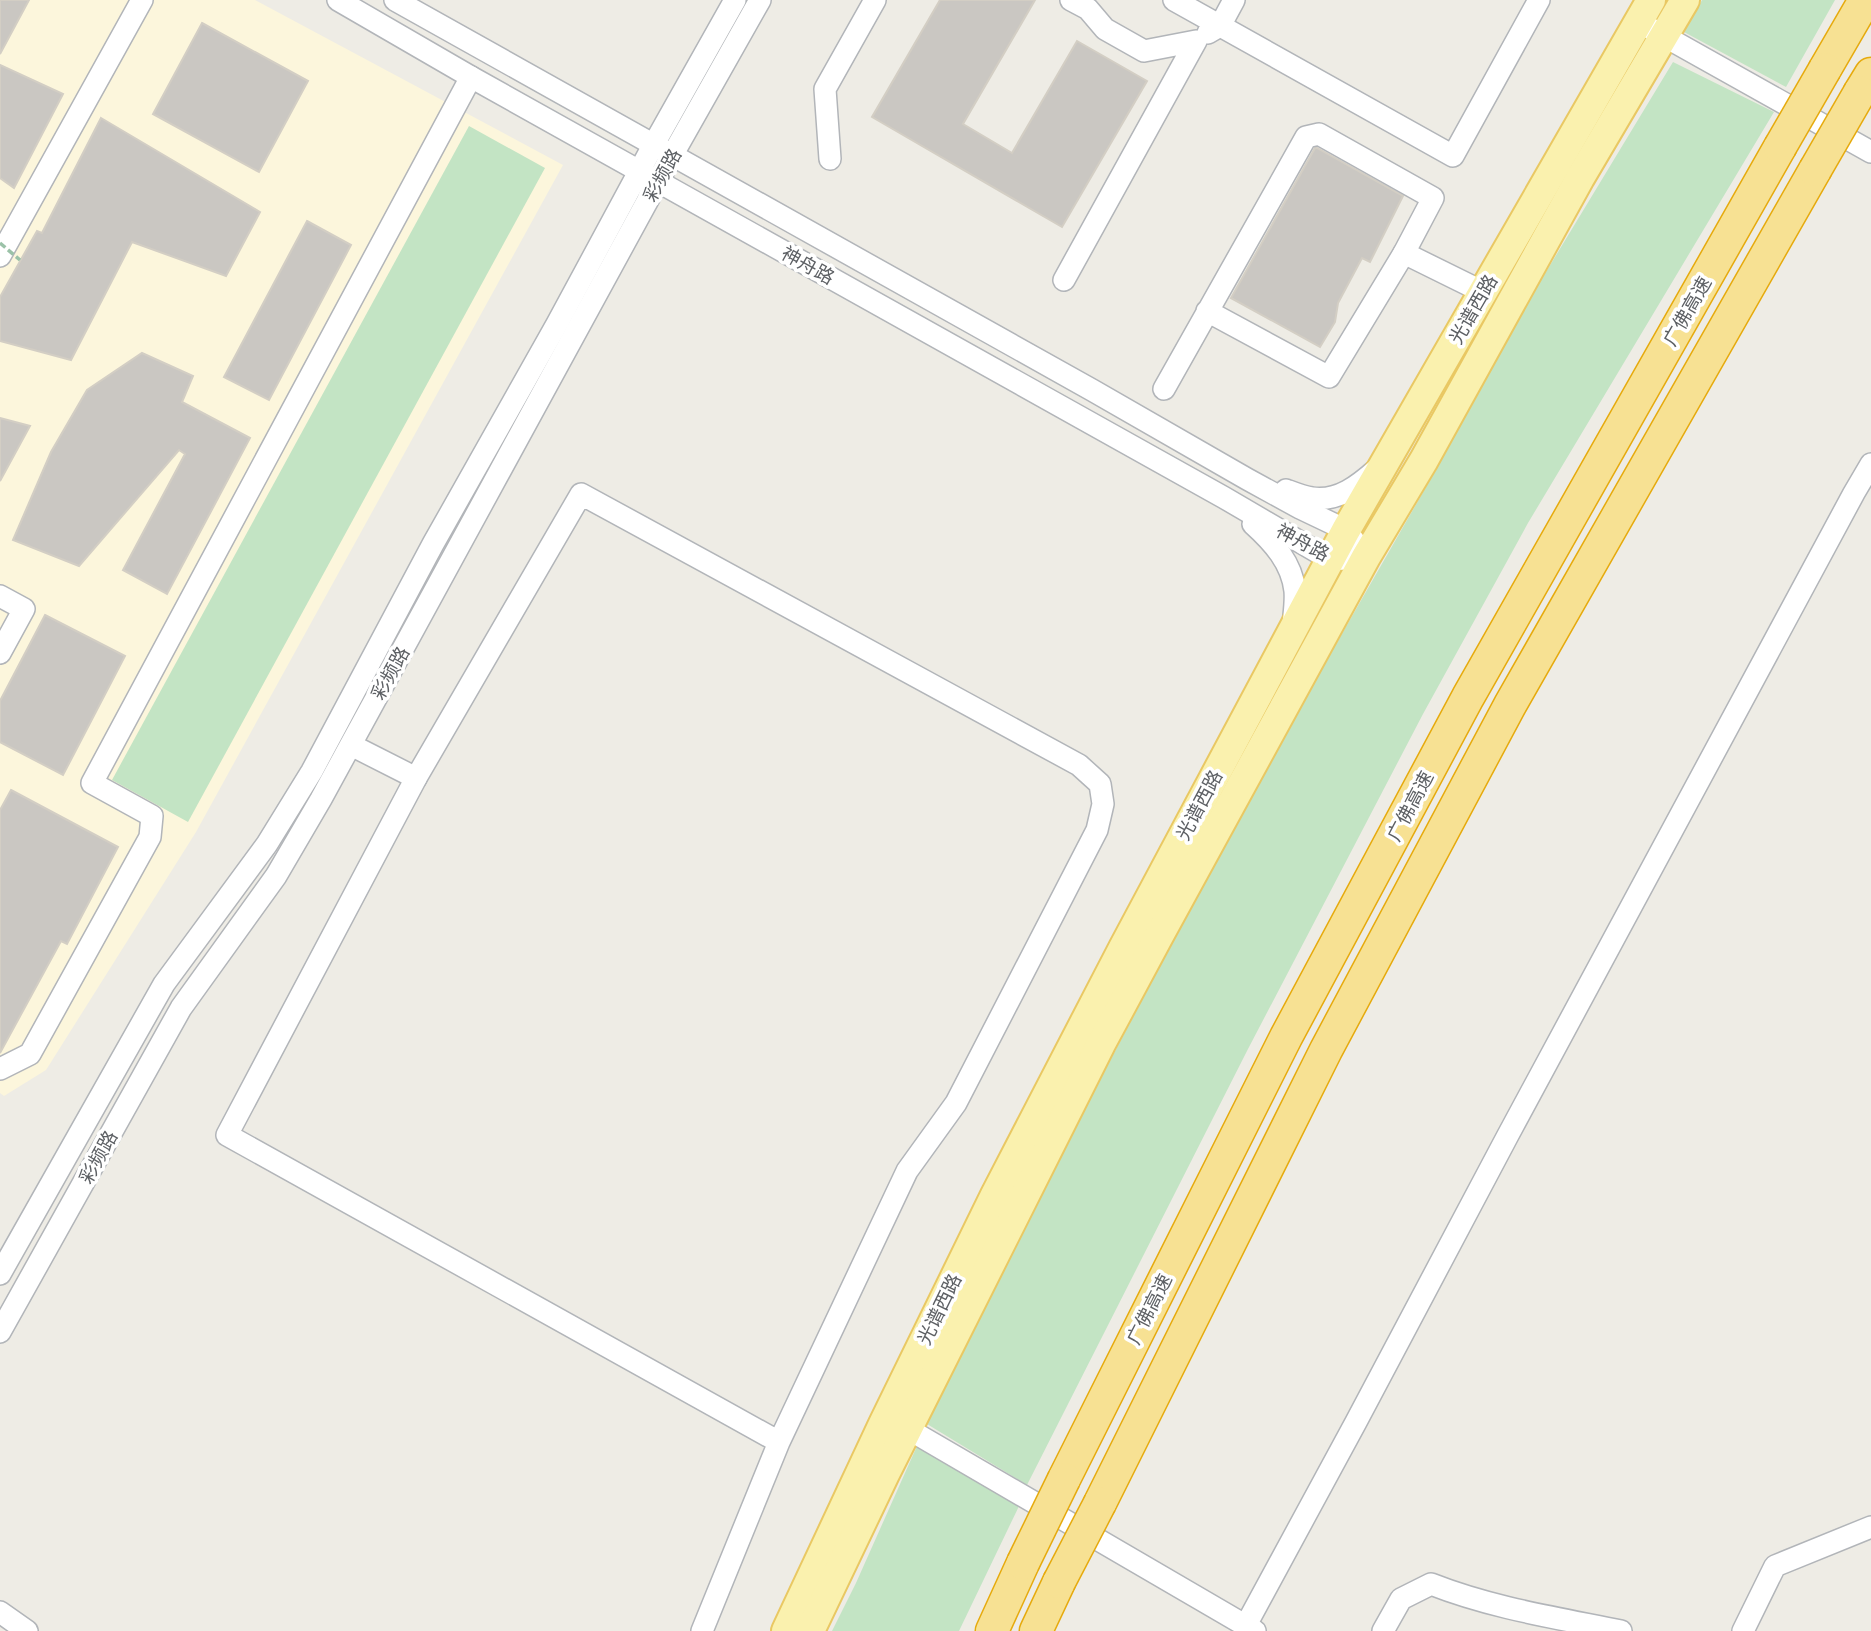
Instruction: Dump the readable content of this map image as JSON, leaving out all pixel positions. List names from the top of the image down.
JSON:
{
  "streets": {
    "highway": ["广佛高速"],
    "main road": ["光谱西路"],
    "street": ["彩频路", "神舟路"]
  },
  "crossings": [
    ["彩频路", "神舟路"],
    ["神舟路", "光谱西路"]
  ]
}
